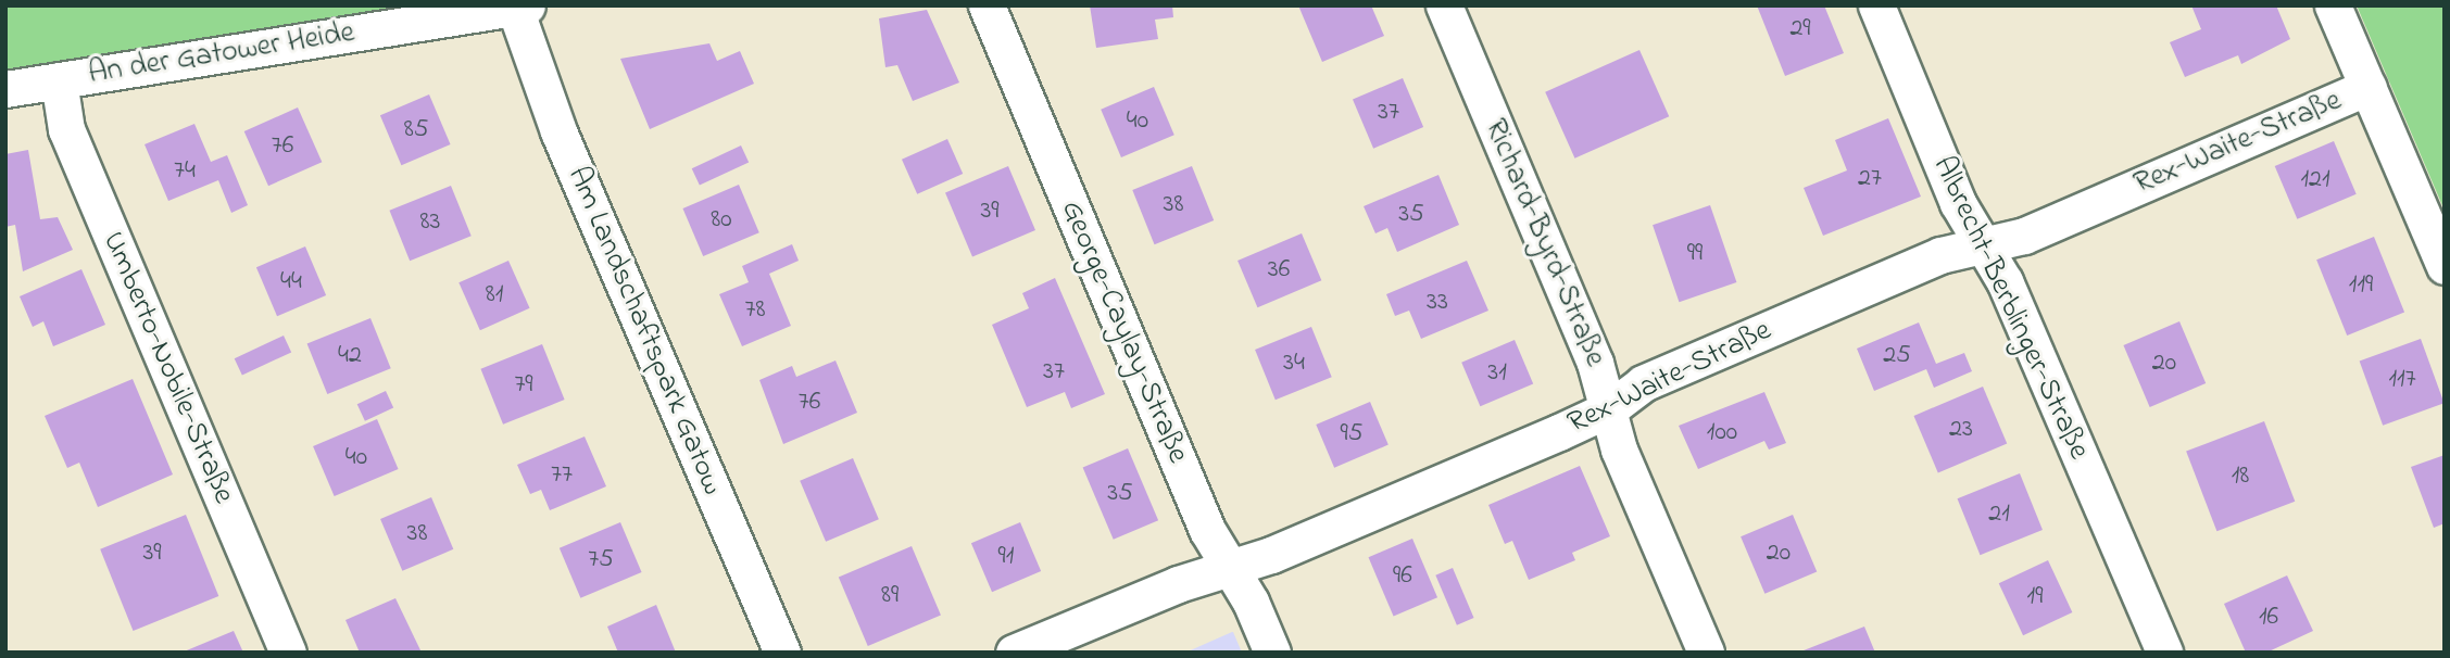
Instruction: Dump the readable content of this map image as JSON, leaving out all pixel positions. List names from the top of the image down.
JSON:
{
  "streets": {
    "street": [
      "An der Gatower Heide",
      "Rex-Waite-Straße",
      "Richard-Byrd-Straße",
      "Albrecht-Berblinger-Straße",
      "Am Landschaftspark Gatow",
      "George-Caylay-Straße",
      "Umberto-Nobile-Straße"
    ]
  },
  "crossings": [
    ["An der Gatower Heide", "Am Landschaftspark Gatow"],
    ["An der Gatower Heide", "Umberto-Nobile-Straße"],
    ["Rex-Waite-Straße", "Richard-Byrd-Straße"],
    ["Rex-Waite-Straße", "Albrecht-Berblinger-Straße"],
    ["Rex-Waite-Straße", "George-Caylay-Straße"]
  ],
  "house_numbers": [
    "29",
    "37",
    "40",
    "85",
    "76",
    "74",
    "27",
    "121",
    "38",
    "39",
    "35",
    "80",
    "83",
    "99",
    "36",
    "44",
    "119",
    "81",
    "33",
    "78",
    "42",
    "25",
    "34",
    "20",
    "37",
    "31",
    "117",
    "79",
    "76",
    "23",
    "100",
    "95",
    "40",
    "77",
    "18",
    "35",
    "21",
    "38",
    "39",
    "20",
    "91",
    "75",
    "96",
    "89",
    "19",
    "16"
  ]
}
